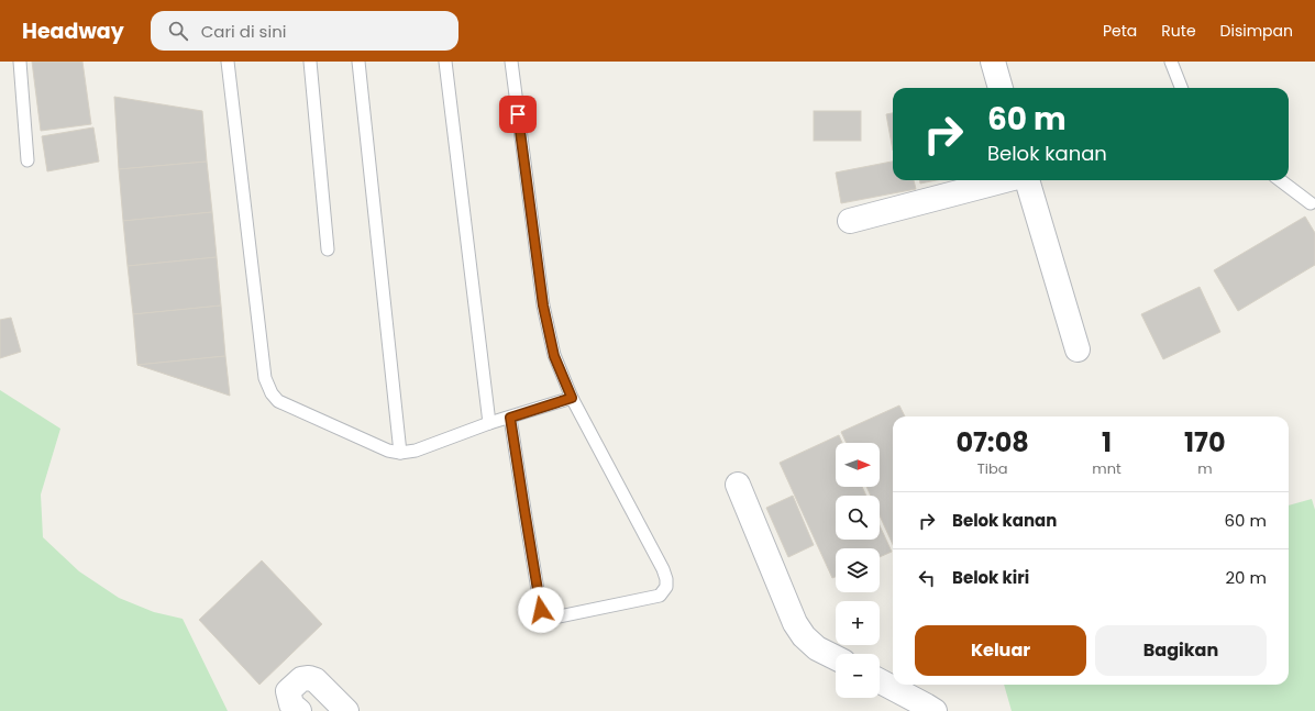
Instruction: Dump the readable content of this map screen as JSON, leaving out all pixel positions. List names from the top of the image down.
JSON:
{
  "north": "right",
  "page": {
    "header": "Headway",
    "search": "Cari di sini",
    "nav": ["Peta", "Rute", "Disimpan"],
    "turn": ["60 m", "Belok kanan"],
    "eta": [
      "07:08",
      "Tiba",
      "1",
      "mnt",
      "170",
      "m"
    ],
    "map_buttons": ["+", "−"],
    "list": [
      {
        "name": "Belok kanan",
        "value": "60 m"
      },
      {
        "name": "Belok kiri",
        "value": "20 m"
      }
    ],
    "buttons": ["Keluar", "Bagikan"]
  }
}
